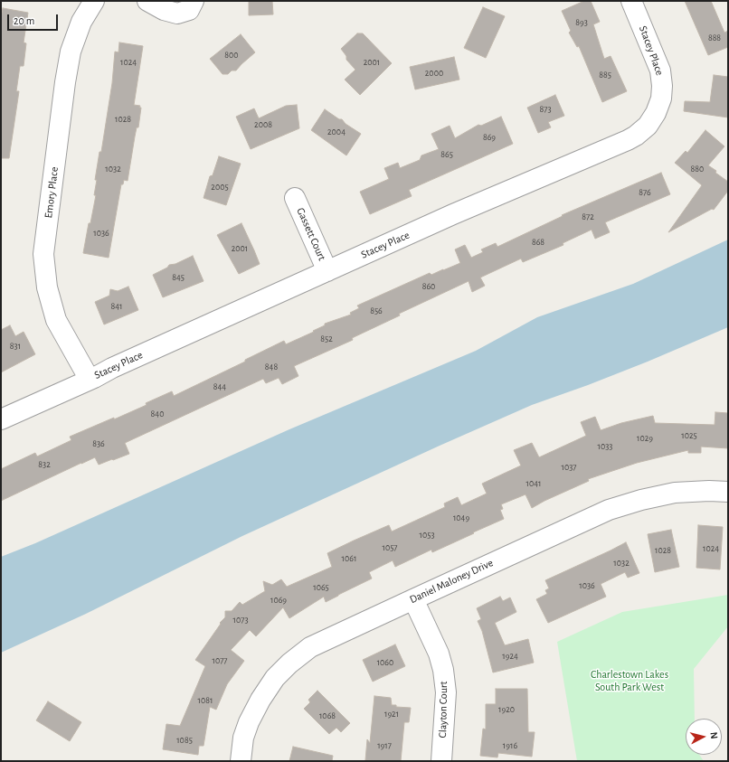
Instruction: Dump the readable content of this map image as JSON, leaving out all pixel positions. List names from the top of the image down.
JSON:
{
  "streets": {
    "street": [
      "Stacey Place",
      "Emory Place",
      "Gassett Court",
      "Daniel Maloney Drive",
      "Clayton Court"
    ]
  },
  "crossings": [
    ["Stacey Place", "Emory Place"],
    ["Stacey Place", "Gassett Court"],
    ["Daniel Maloney Drive", "Clayton Court"]
  ],
  "parks": ["Charlestown Lakes South Park West"],
  "house_numbers": [
    "893",
    "888",
    "800",
    "1024",
    "2001",
    "2000",
    "885",
    "873",
    "1028",
    "2008",
    "2004",
    "869",
    "865",
    "1032",
    "880",
    "2005",
    "876",
    "872",
    "1036",
    "868",
    "2001",
    "845",
    "860",
    "841",
    "856",
    "852",
    "831",
    "848",
    "844",
    "840",
    "1025",
    "1029",
    "836",
    "1033",
    "832",
    "1037",
    "1041",
    "1049",
    "1053",
    "1057",
    "1024",
    "1028",
    "1061",
    "1032",
    "1036",
    "1065",
    "1069",
    "1073",
    "1924",
    "1077",
    "1060",
    "1081",
    "1920",
    "1921",
    "1068",
    "1085",
    "1917",
    "1916"
  ],
  "scale_bar": "20 m",
  "north": "right"
}
